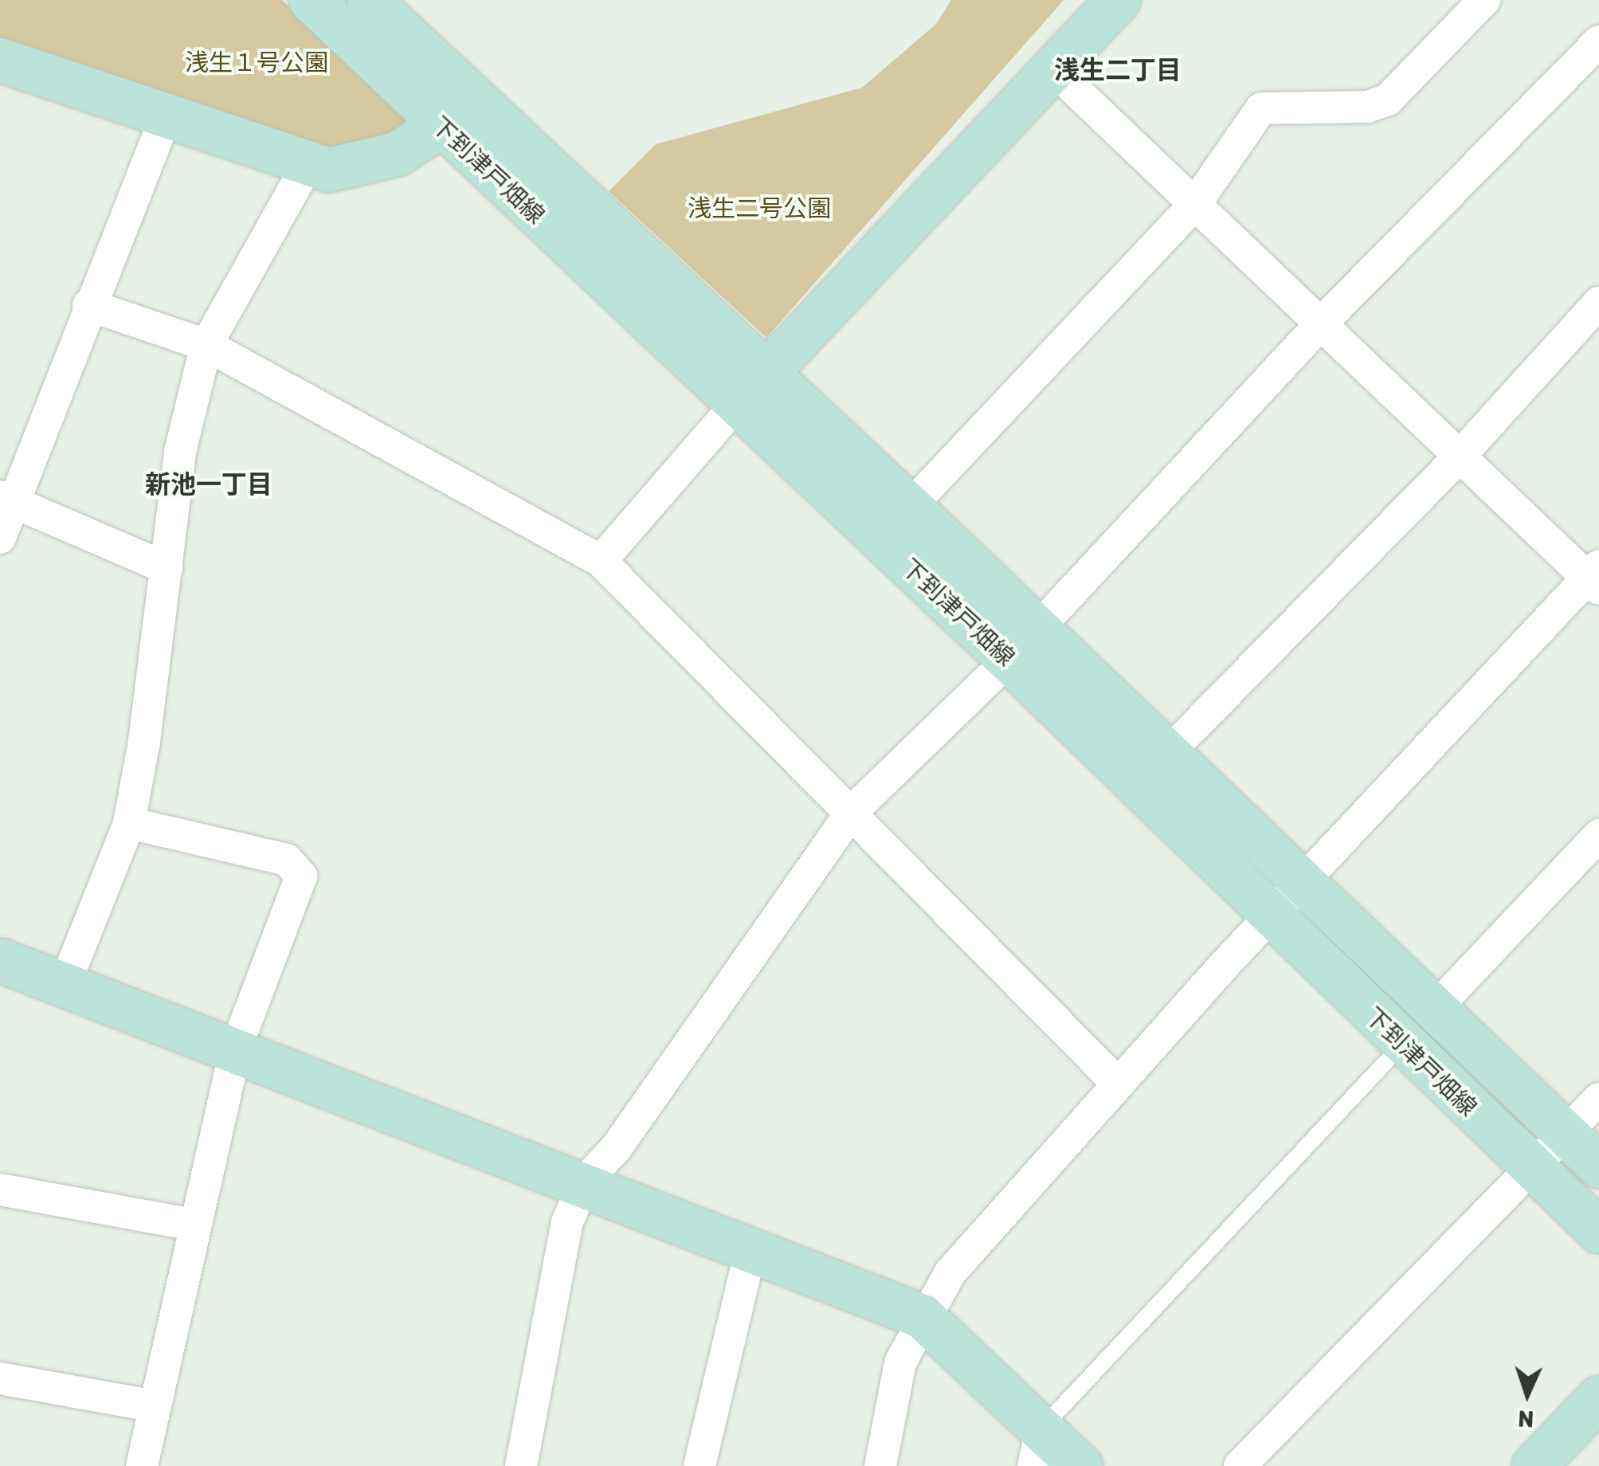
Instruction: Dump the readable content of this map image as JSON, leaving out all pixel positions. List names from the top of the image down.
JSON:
{
  "streets": {
    "main road": ["下到津戸畑線"]
  },
  "districts": ["浅生二丁目", "新池一丁目"],
  "parks": ["浅生１号公園", "浅生二号公園"],
  "north": "bottom"
}
